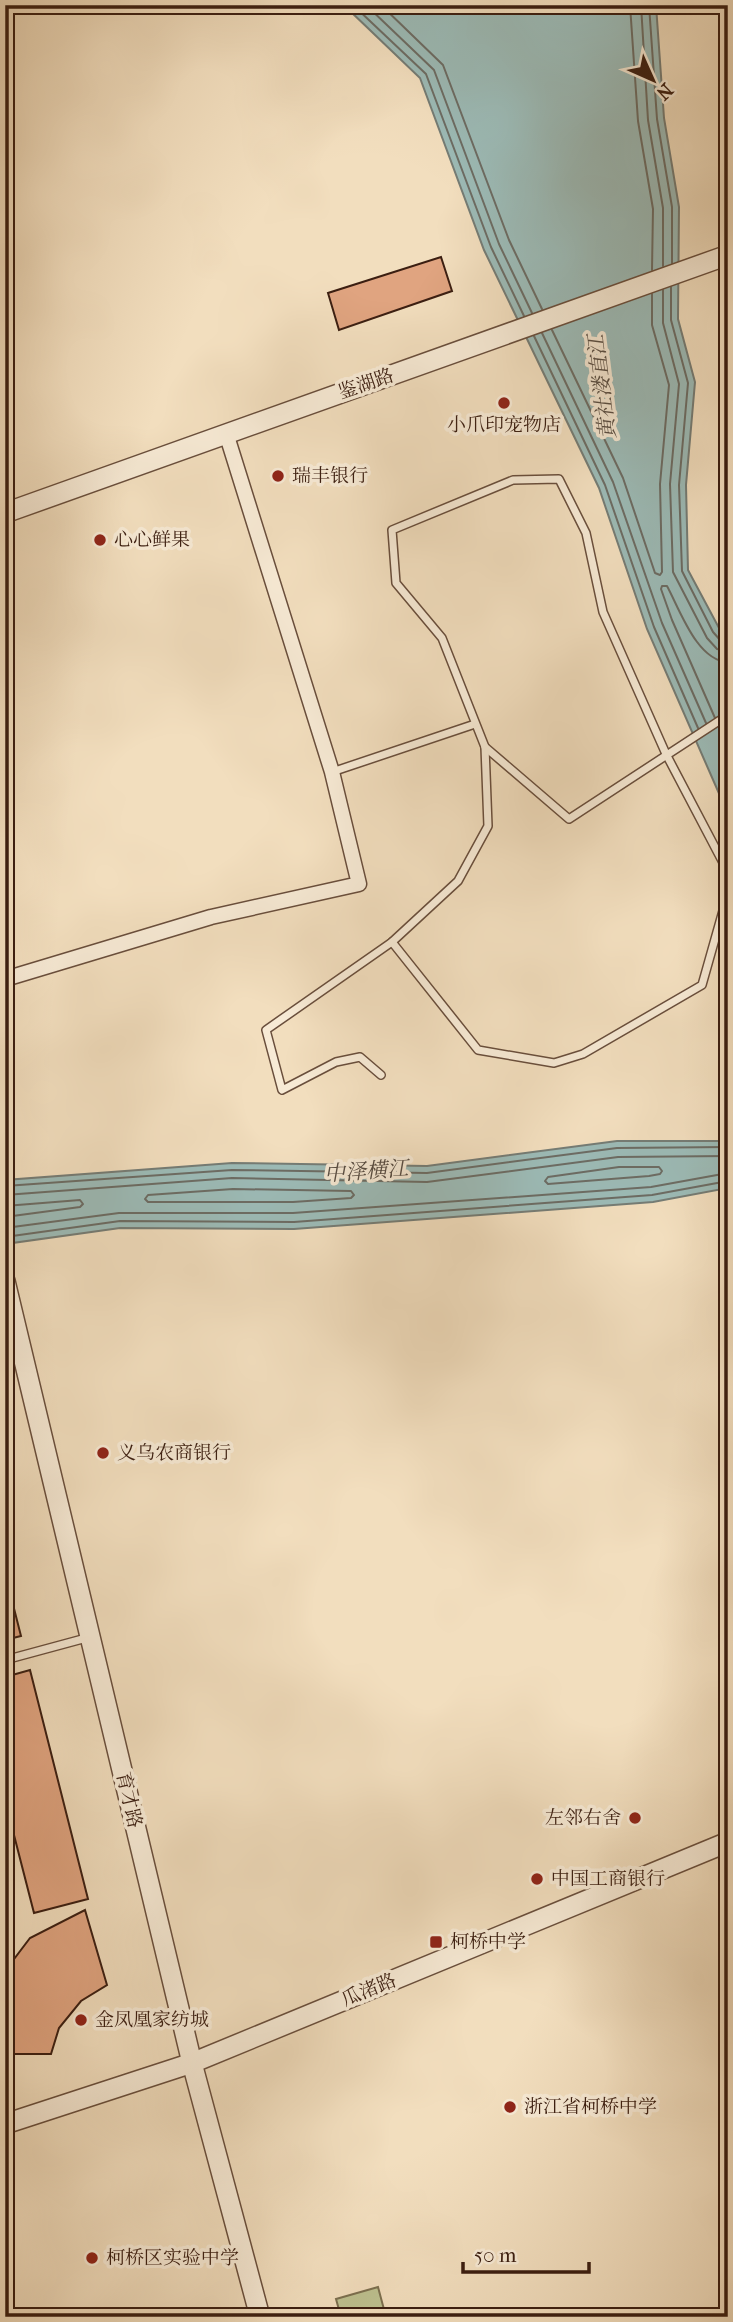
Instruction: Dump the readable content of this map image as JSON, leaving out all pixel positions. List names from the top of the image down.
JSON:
{
  "streets": {
    "street": ["鉴湖路", "育才路", "瓜渚路"]
  },
  "crossings": [
    ["育才路", "瓜渚路"]
  ],
  "water": ["黄社溇直江", "中泽横江"],
  "places": {
    "other": [
      "小爪印宠物店",
      "瑞丰银行",
      "心心鲜果",
      "义乌农商银行",
      "左邻右舍",
      "中国工商银行",
      "金凤凰家纺城",
      "浙江省柯桥中学",
      "柯桥区实验中学"
    ],
    "transit": ["柯桥中学"]
  },
  "scale_bar": "50 m",
  "north": "bottom right"
}
